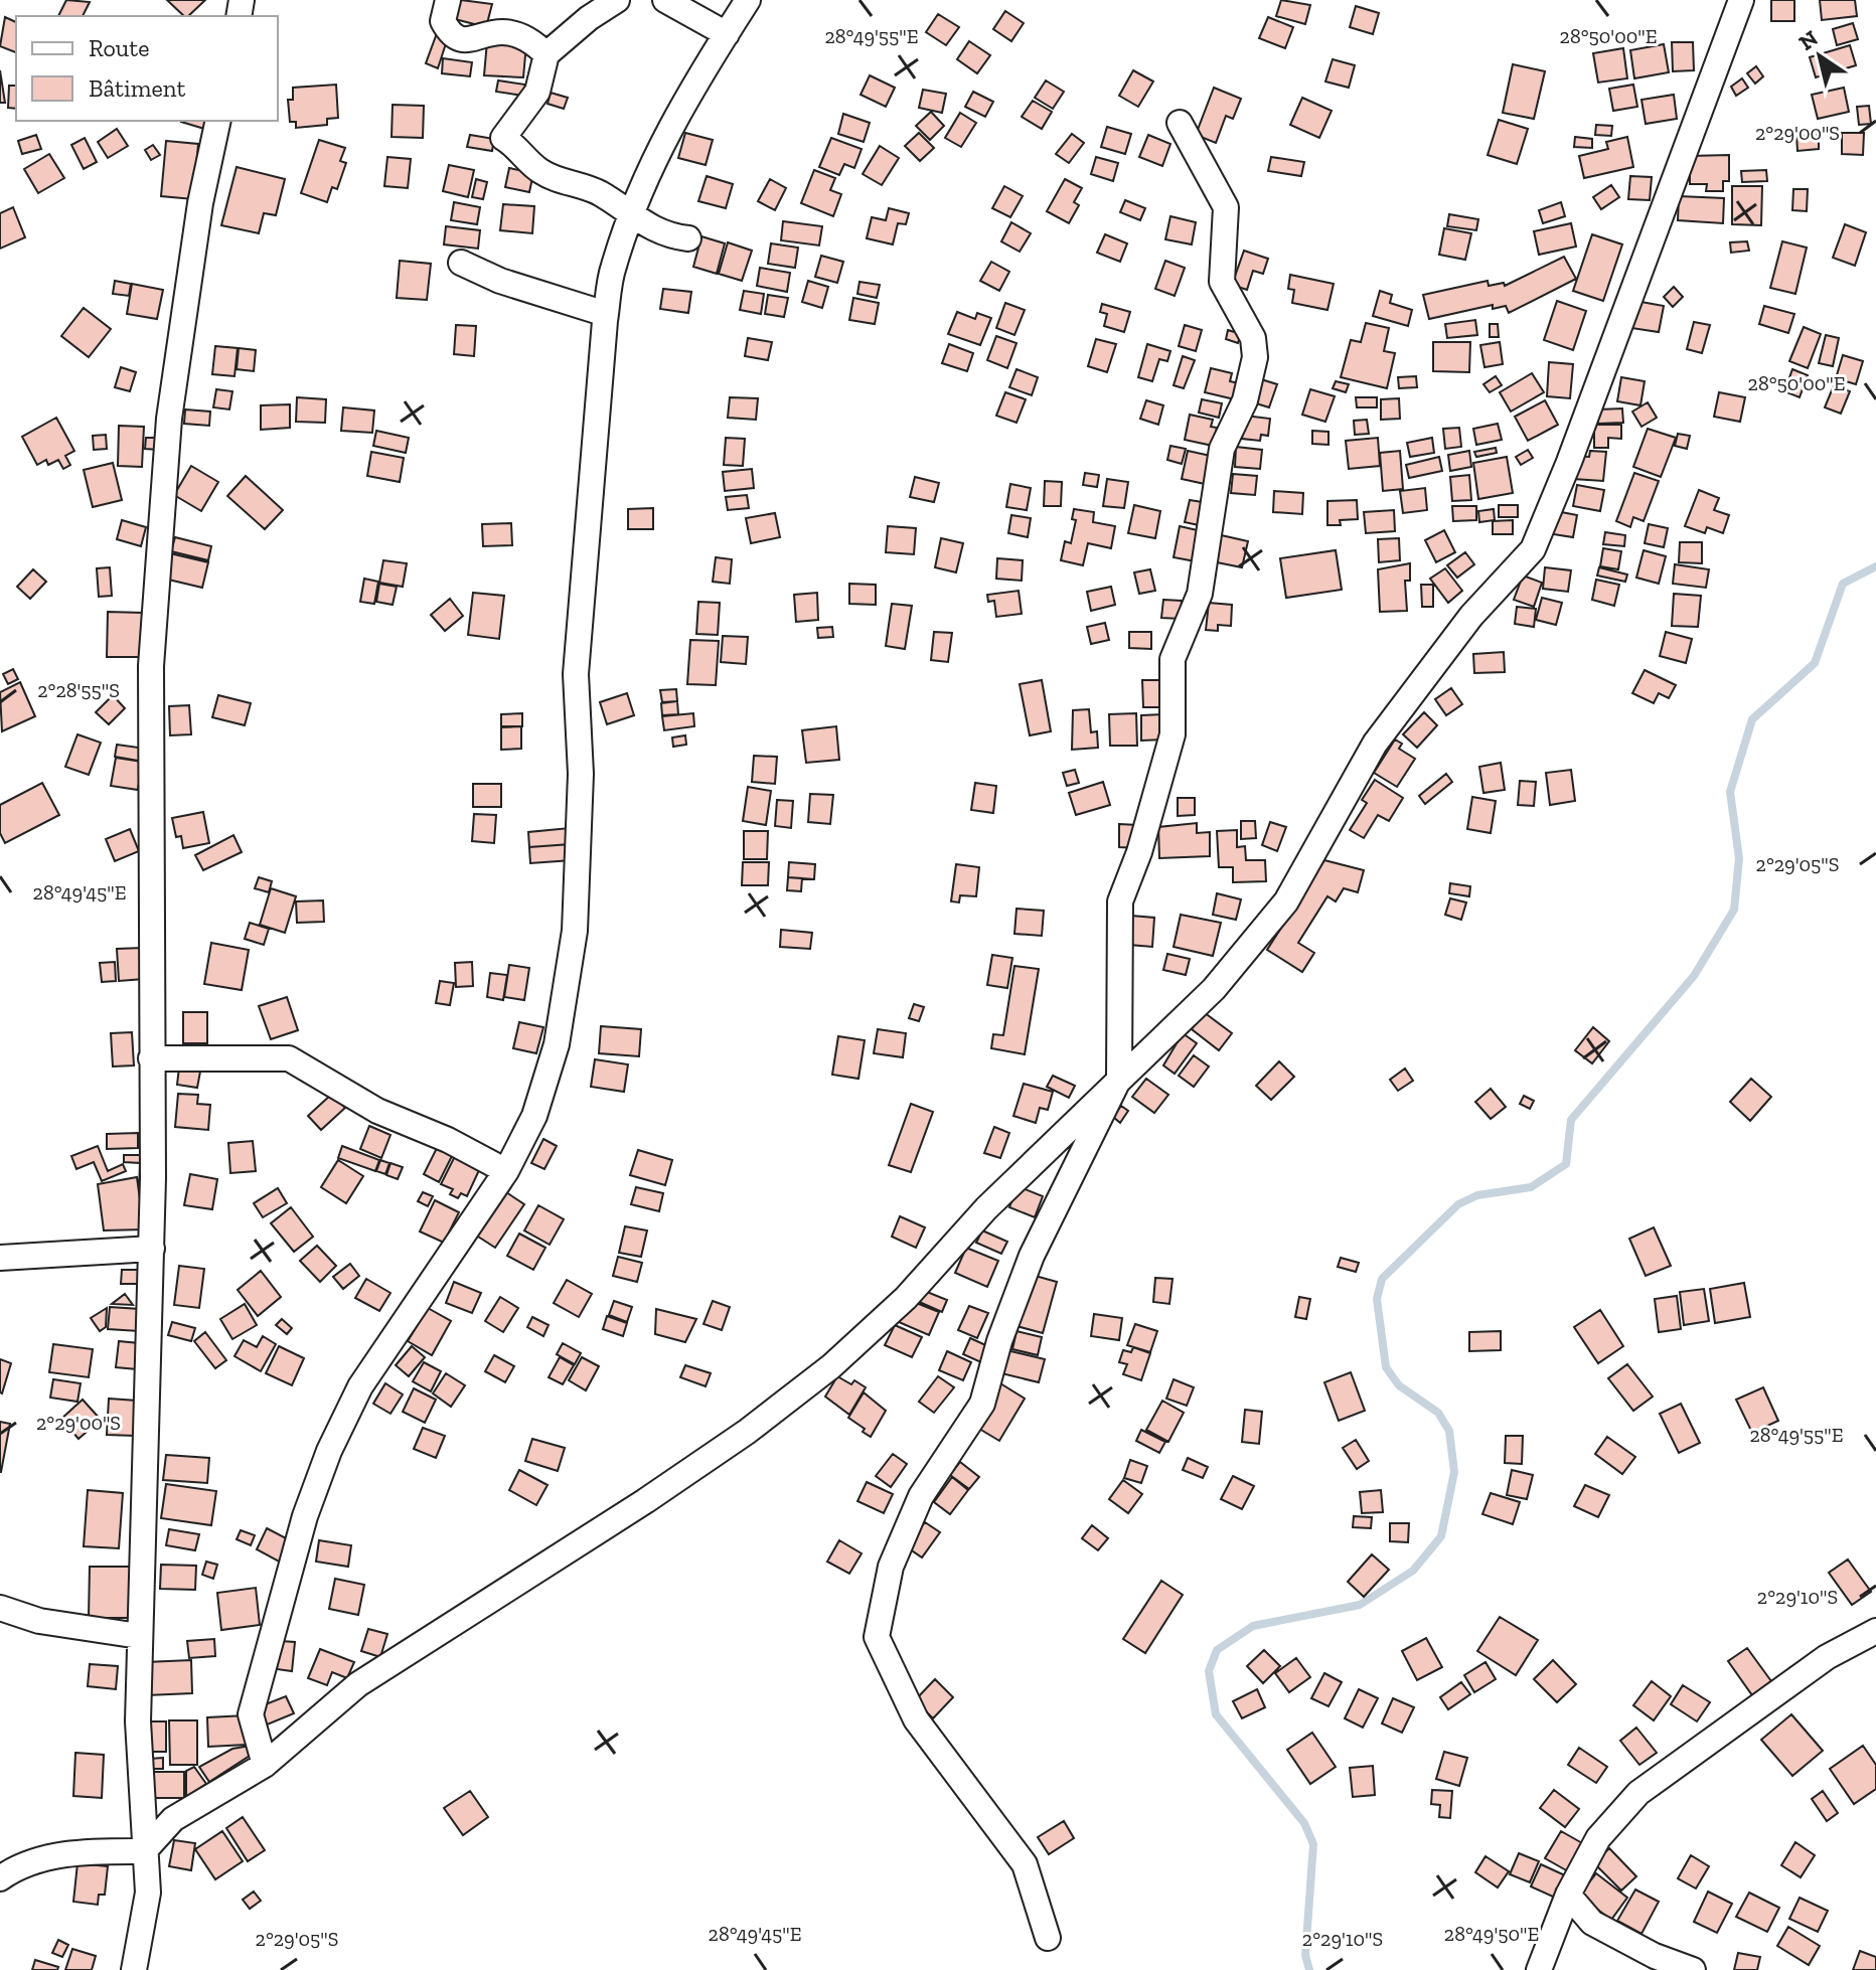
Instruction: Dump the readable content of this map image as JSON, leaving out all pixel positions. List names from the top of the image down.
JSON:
{
  "legend": ["Route", "Bâtiment"],
  "north": "top left",
  "coordinates": [
    "28°49'55\"E",
    "28°50'00\"E",
    "2°29'00\"S",
    "2°28'55\"S",
    "2°29'05\"S",
    "28°49'45\"E",
    "2°29'10\"S",
    "28°49'50\"E"
  ]
}
